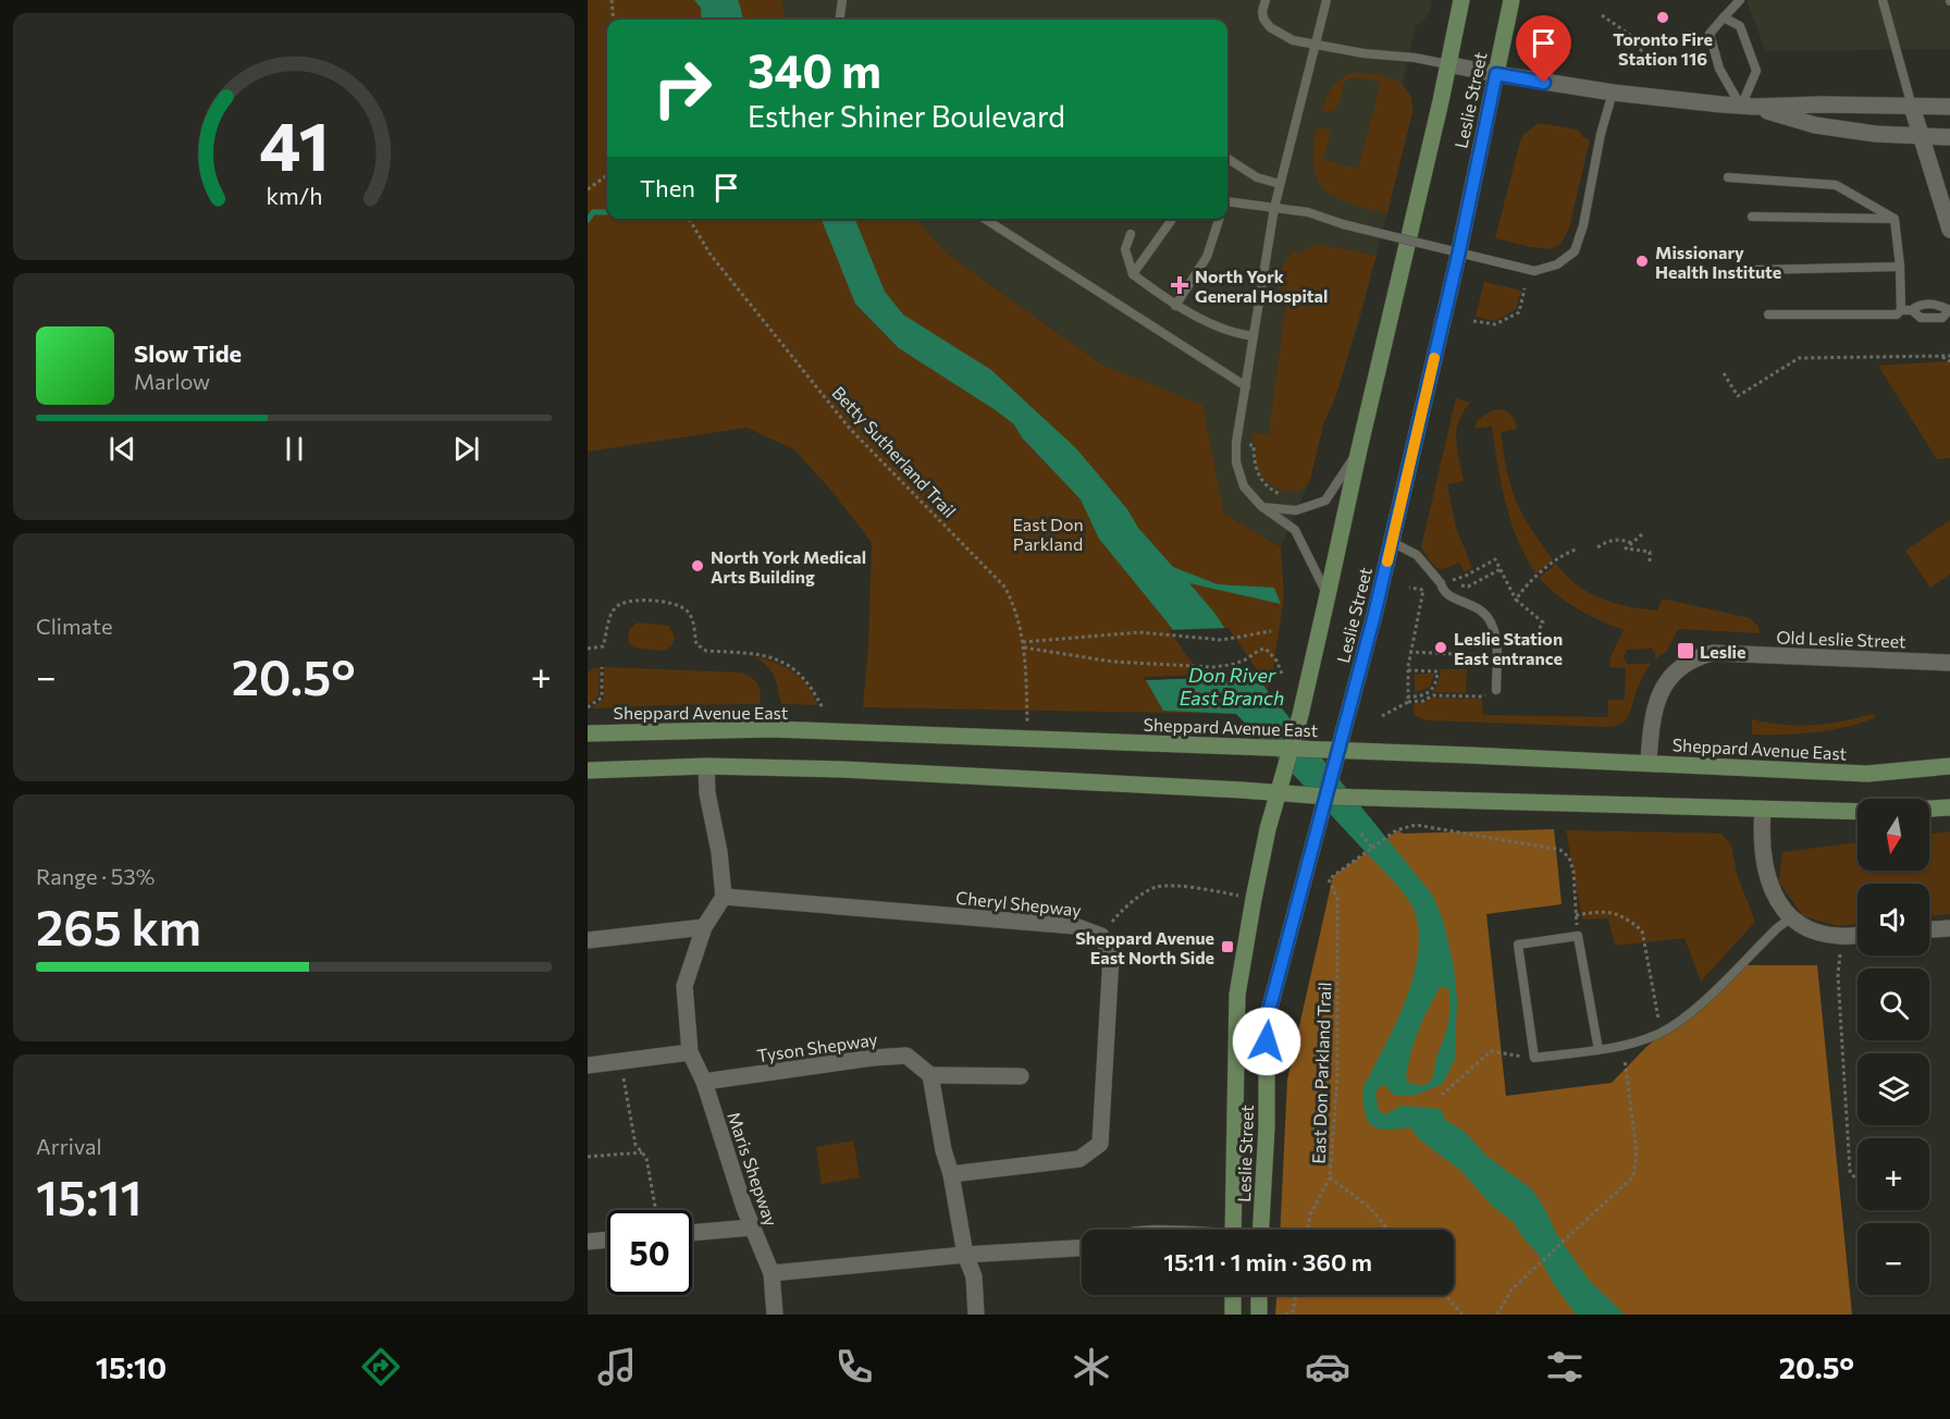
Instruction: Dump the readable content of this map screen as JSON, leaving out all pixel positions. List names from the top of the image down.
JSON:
{
  "streets": {
    "main road": ["Leslie Street", "Sheppard Avenue East"],
    "street": [
      "Old Leslie Street",
      "Cheryl Shepway",
      "Tyson Shepway",
      "Maris Shepway"
    ],
    "path": ["Betty Sutherland Trail", "East Don Parkland Trail"]
  },
  "crossings": [
    ["Leslie Street", "Sheppard Avenue East"],
    ["Betty Sutherland Trail", "Sheppard Avenue East"],
    ["Old Leslie Street", "Sheppard Avenue East"],
    ["Cheryl Shepway", "Maris Shepway"],
    ["Tyson Shepway", "Maris Shepway"]
  ],
  "water": ["Don River East Branch"],
  "parks": ["East Don Parkland"],
  "places": {
    "other": [
      "Toronto Fire Station 116",
      "Missionary Health Institute",
      "North York Medical Arts Building",
      "Leslie Station East entrance"
    ],
    "health": ["North York General Hospital"],
    "transit": ["Leslie", "Sheppard Avenue East North Side"]
  },
  "north": "bottom",
  "page": {
    "turn": ["340 m", "Esther Shiner Boulevard"],
    "then": "Then",
    "song": ["Slow Tide", "Marlow"],
    "tile": [
      "Climate",
      ["Range · 53%", "265 km"],
      ["Arrival", "15:11"]
    ],
    "heat": ["−", "20.5°", "+"],
    "map_buttons": ["+", "−"],
    "limit": "50",
    "trip": "15:11 · 1 min · 360 m",
    "tabs": ["15:10", "20.5°"],
    "gauge": ["41", "km/h"]
  }
}
